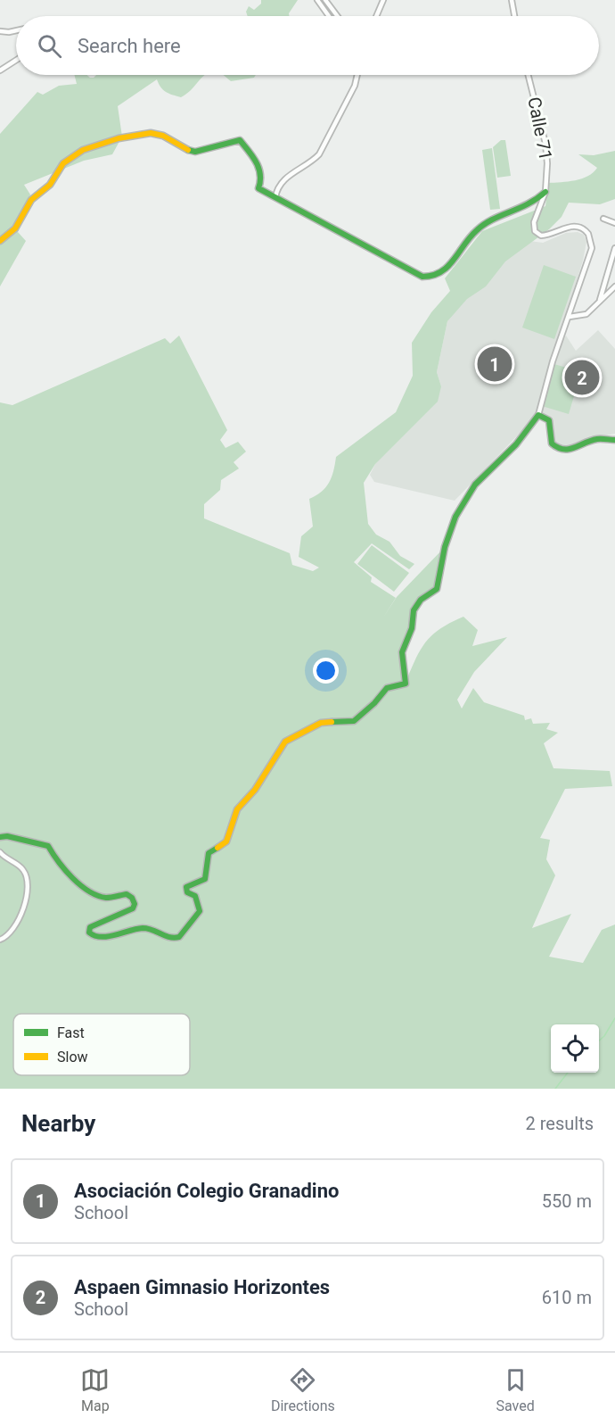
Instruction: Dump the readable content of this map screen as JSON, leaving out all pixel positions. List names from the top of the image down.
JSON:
{
  "streets": {
    "street": ["Calle 71"]
  },
  "legend": ["Fast", "Slow"],
  "page": {
    "search": "Search here",
    "pins": ["1", "2"],
    "heading": ["Nearby", "2 results"],
    "list": [
      {
        "mark": "1",
        "name": "Asociación Colegio Granadino",
        "note": "School",
        "value": "550 m"
      },
      {
        "mark": "2",
        "name": "Aspaen Gimnasio Horizontes",
        "note": "School",
        "value": "610 m"
      }
    ],
    "nav": ["Map", "Directions", "Saved"]
  }
}
